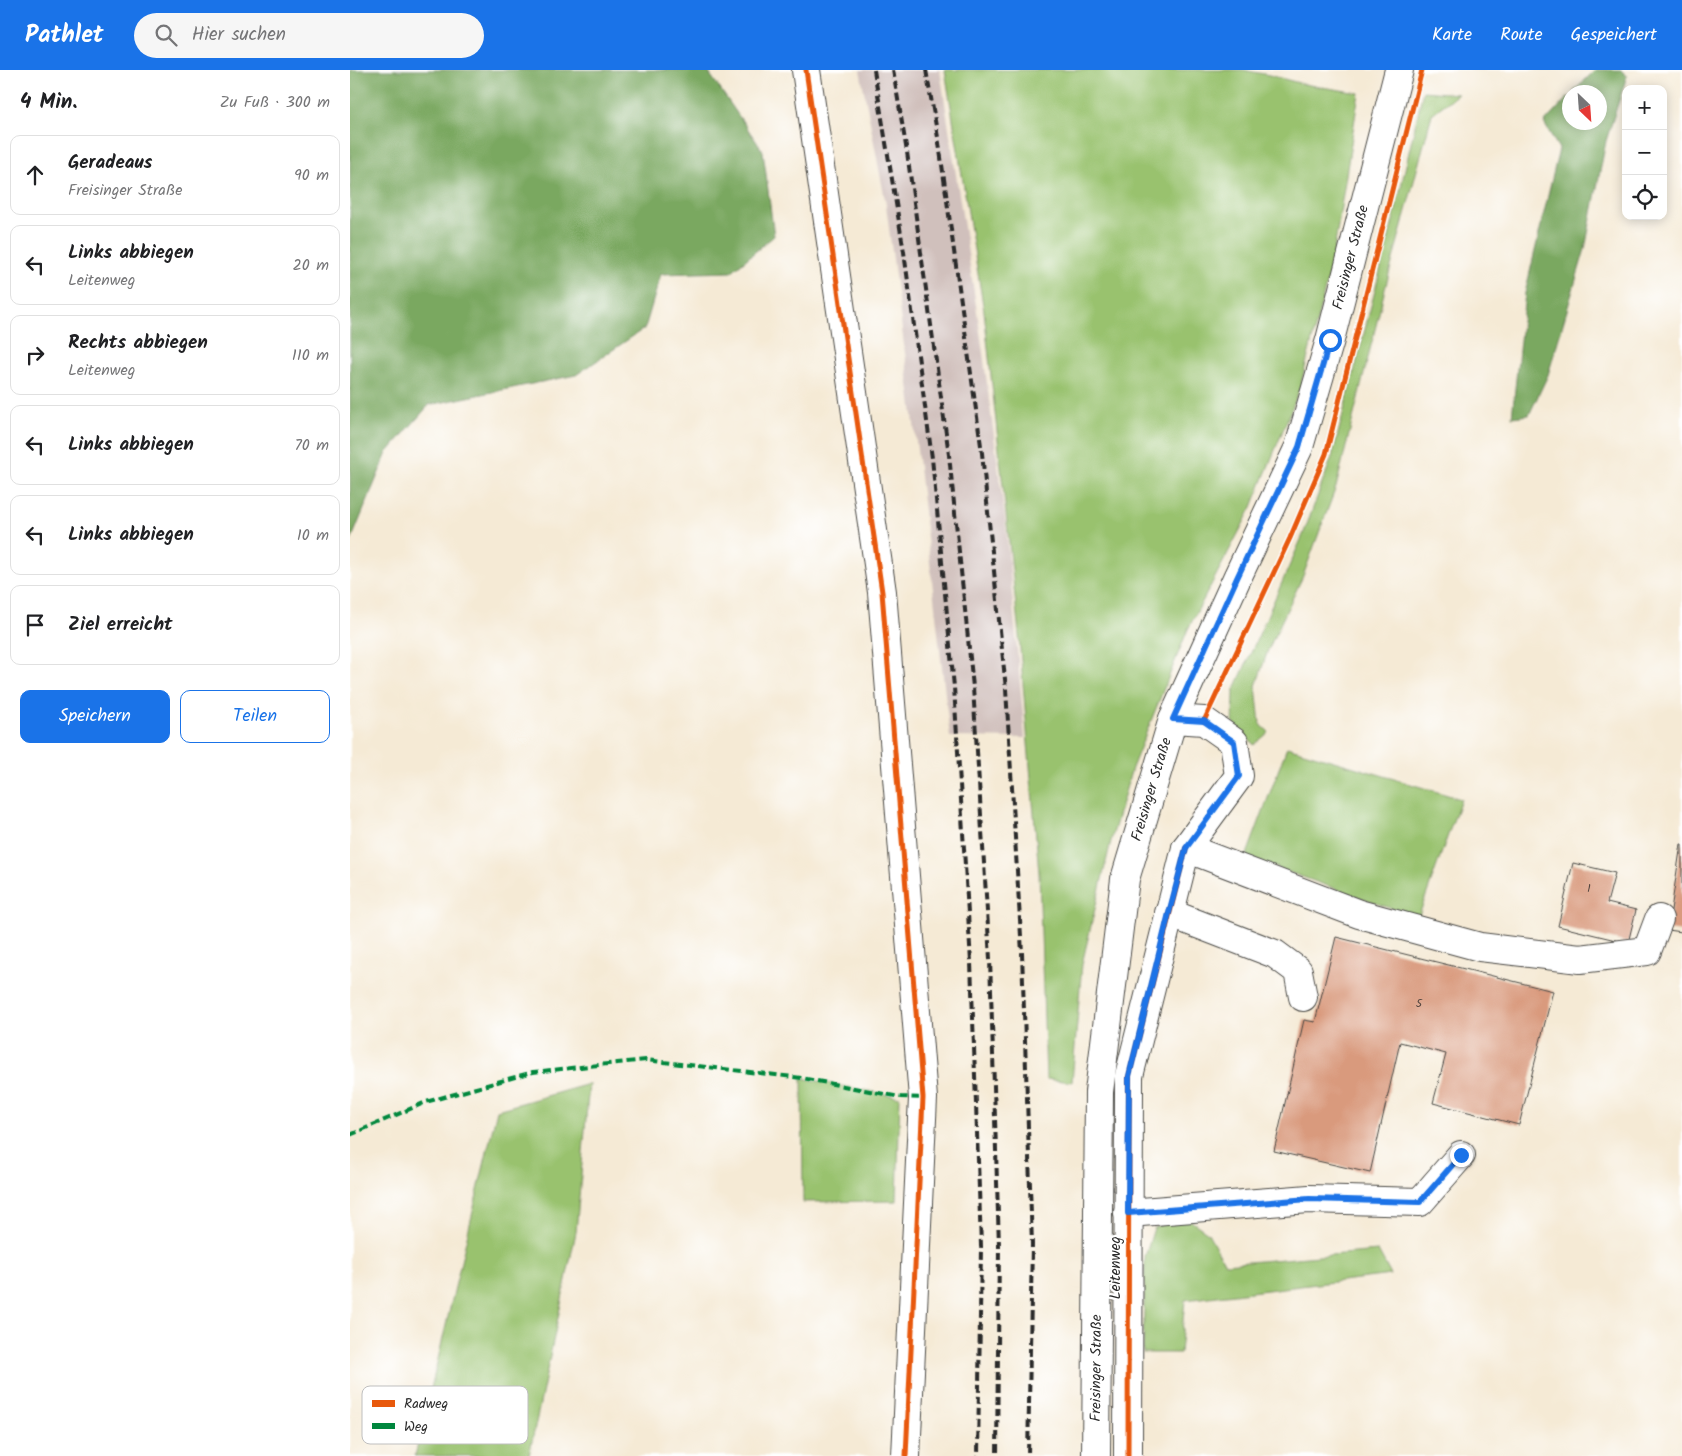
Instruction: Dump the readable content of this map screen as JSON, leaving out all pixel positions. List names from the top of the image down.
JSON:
{
  "streets": {
    "main road": ["Freisinger Straße", "Leitenweg"]
  },
  "crossings": [
    ["Freisinger Straße", "Leitenweg"]
  ],
  "house_numbers": ["1", "5"],
  "legend": ["Radweg", "Weg"],
  "north": "bottom right",
  "page": {
    "header": "Pathlet",
    "search": "Hier suchen",
    "nav": ["Karte", "Route", "Gespeichert"],
    "heading": ["4 Min.", "Zu Fuß · 300 m"],
    "map_buttons": ["+", "−"],
    "list": [
      ["Geradeaus", "Freisinger Straße", "90 m"],
      ["Links abbiegen", "Leitenweg", "20 m"],
      ["Rechts abbiegen", "Leitenweg", "110 m"],
      ["Links abbiegen", "70 m"],
      ["Links abbiegen", "10 m"],
      "Ziel erreicht"
    ],
    "buttons": ["Speichern", "Teilen"]
  }
}
